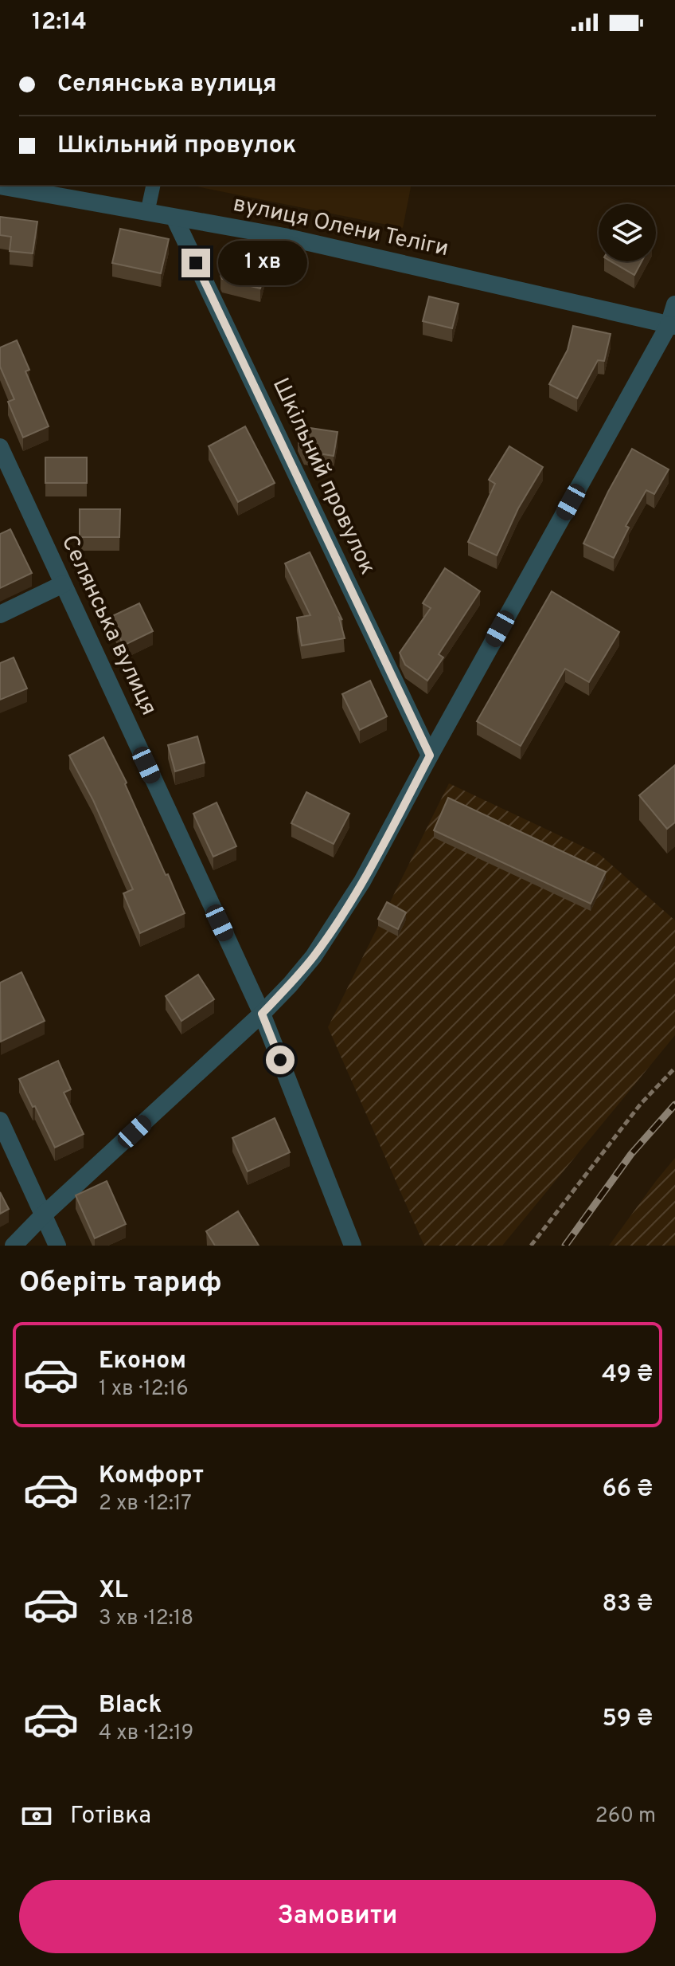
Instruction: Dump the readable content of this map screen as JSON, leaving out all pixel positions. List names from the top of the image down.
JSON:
{
  "streets": {
    "street": ["вулиця Олени Теліги", "Шкільний провулок", "Селянська вулиця"]
  },
  "crossings": [
    ["вулиця Олени Теліги", "Шкільний провулок"]
  ],
  "page": {
    "status": "12:14",
    "banner": ["Селянська вулиця", "Шкільний провулок"],
    "bubble": "1 хв",
    "heading": "Оберіть тариф",
    "list": [
      {
        "name": "Економ",
        "note": "1 хв · 12:16",
        "value": "49 ₴"
      },
      {
        "name": "Комфорт",
        "note": "2 хв · 12:17",
        "value": "66 ₴"
      },
      {
        "name": "XL",
        "note": "3 хв · 12:18",
        "value": "83 ₴"
      },
      {
        "name": "Black",
        "note": "4 хв · 12:19",
        "value": "59 ₴"
      }
    ],
    "pay": ["Готівка", "260 m"],
    "buttons": "Замовити"
  }
}
